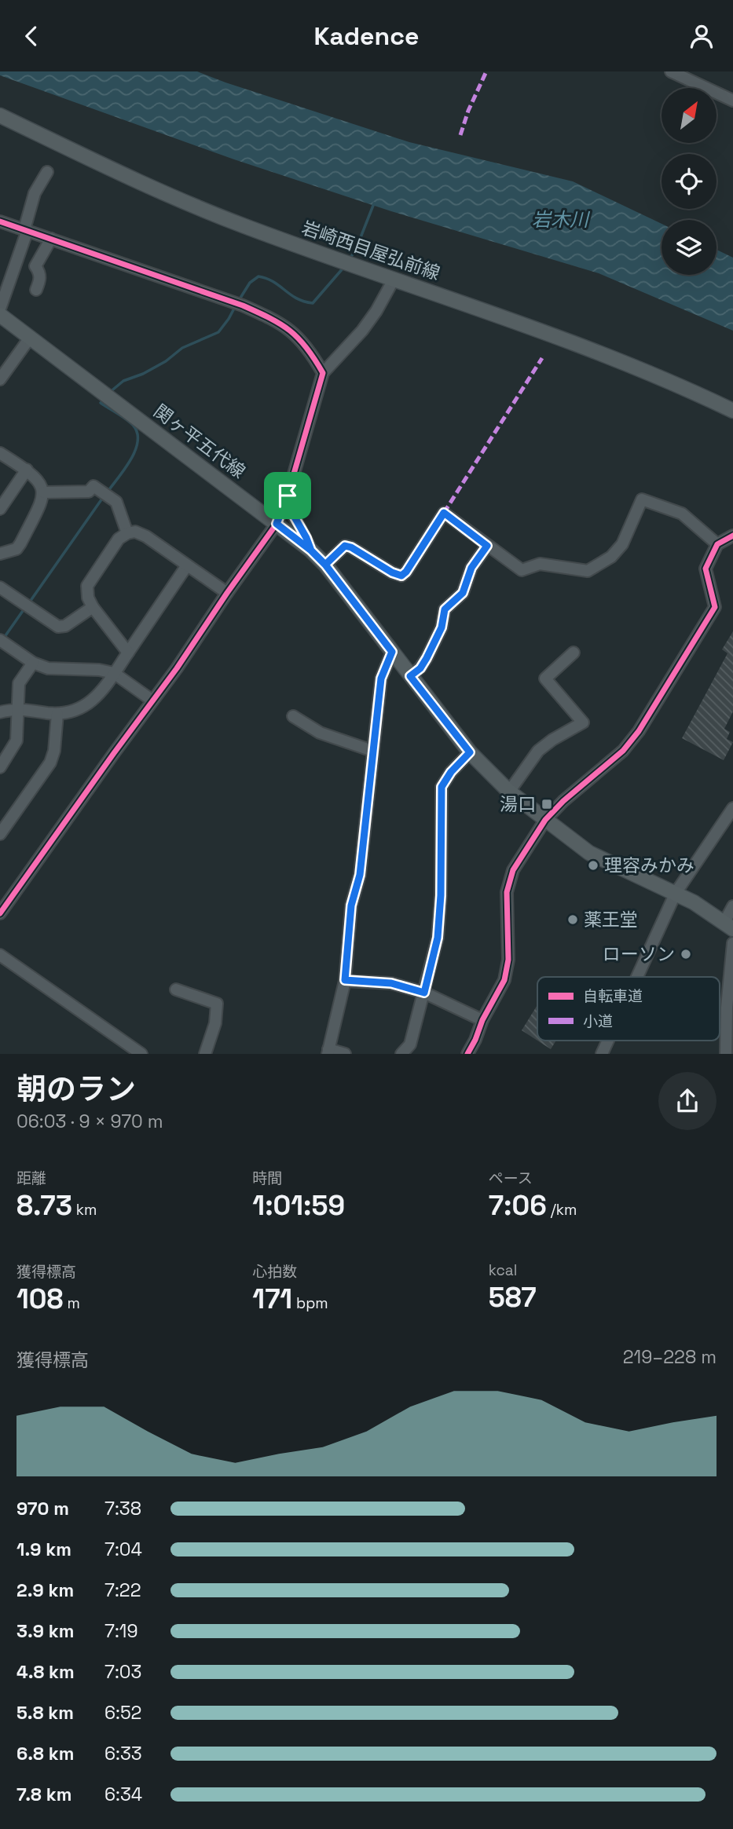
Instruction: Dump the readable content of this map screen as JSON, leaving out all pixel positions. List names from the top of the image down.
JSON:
{
  "streets": {
    "main road": ["岩崎西目屋弘前線", "関ヶ平五代線"]
  },
  "water": ["岩木川"],
  "places": {
    "transit": ["湯口"],
    "other": ["理容みかみ", "薬王堂", "ローソン"]
  },
  "legend": ["自転車道", "小道"],
  "north": "top right",
  "page": {
    "header": "Kadence",
    "heading": ["朝のラン", "06:03 · 9 × 970 m"],
    "stats": [
      ["距離", "8.73 km"],
      ["時間", "1:01:59"],
      ["ペース", "7:06 /km"],
      ["獲得標高", "108 m"],
      ["心拍数", "171 bpm"],
      ["kcal", "587"]
    ],
    "chart": ["獲得標高", "219–228 m"],
    "list": [
      {
        "name": "970 m",
        "note": "7:38"
      },
      {
        "name": "1.9 km",
        "note": "7:04"
      },
      {
        "name": "2.9 km",
        "note": "7:22"
      },
      {
        "name": "3.9 km",
        "note": "7:19"
      },
      {
        "name": "4.8 km",
        "note": "7:03"
      },
      {
        "name": "5.8 km",
        "note": "6:52"
      },
      {
        "name": "6.8 km",
        "note": "6:33"
      },
      {
        "name": "7.8 km",
        "note": "6:34"
      }
    ]
  }
}
